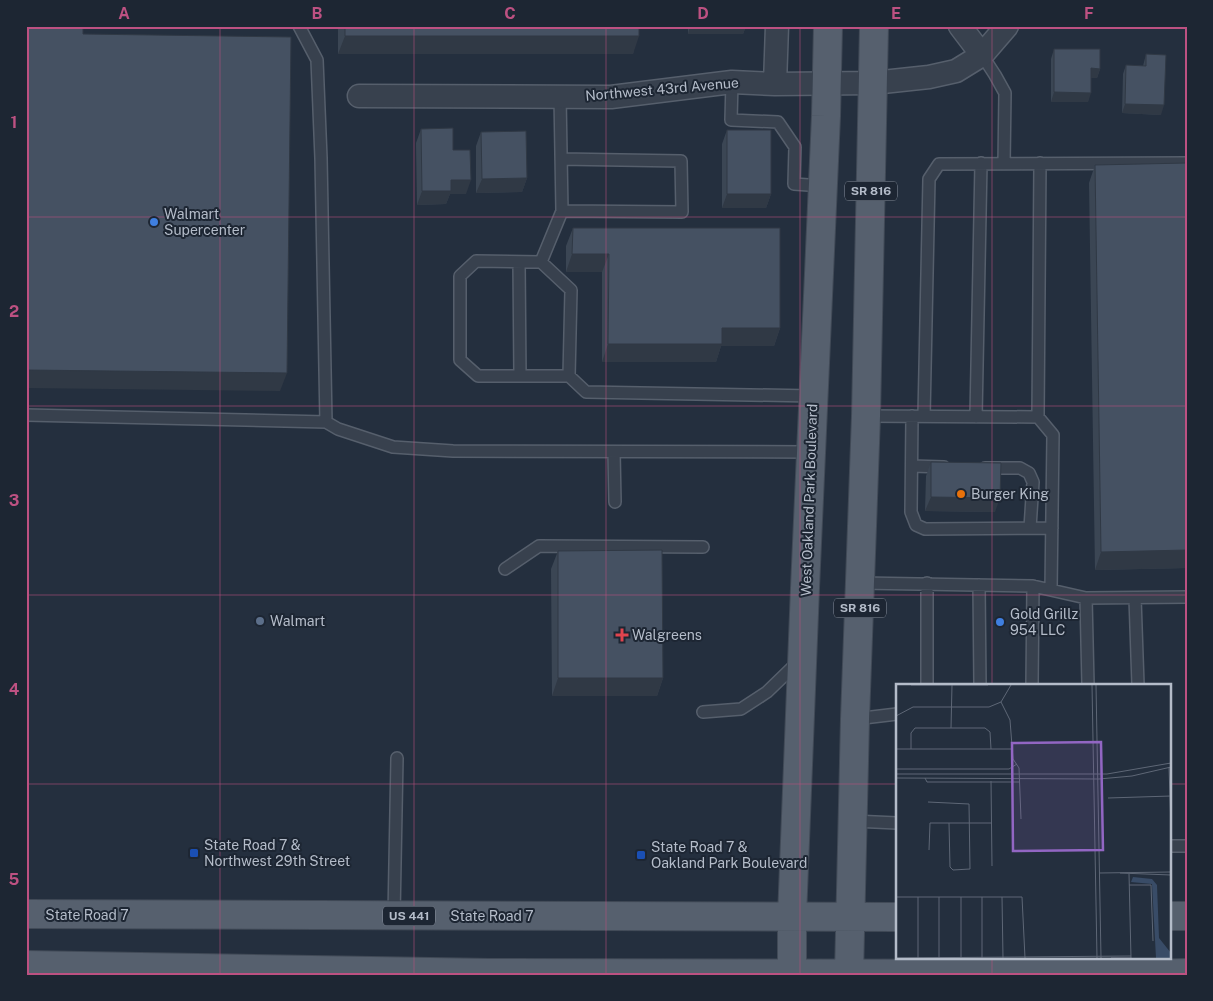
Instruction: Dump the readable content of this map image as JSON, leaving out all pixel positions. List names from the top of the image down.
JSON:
{
  "streets": {
    "main road": [
      "SR 816",
      "West Oakland Park Boulevard",
      "State Road 7",
      "US 441"
    ],
    "street": ["Northwest 43rd Avenue"]
  },
  "crossings": [
    ["Northwest 43rd Avenue", "SR 816"],
    ["Northwest 43rd Avenue", "West Oakland Park Boulevard"],
    ["SR 816", "State Road 7"],
    ["West Oakland Park Boulevard", "State Road 7"]
  ],
  "places": {
    "other": [
      "Walmart Supercenter",
      "Burger King",
      "Walmart",
      "Gold Grillz 954 LLC"
    ],
    "health": ["Walgreens"],
    "transit": ["State Road 7 & Northwest 29th Street", "State Road 7 & Oakland Park Boulevard"]
  },
  "grid": {
    "columns": [
      "A",
      "B",
      "C",
      "D",
      "E",
      "F"
    ],
    "rows": [
      "1",
      "2",
      "3",
      "4",
      "5"
    ]
  }
}
